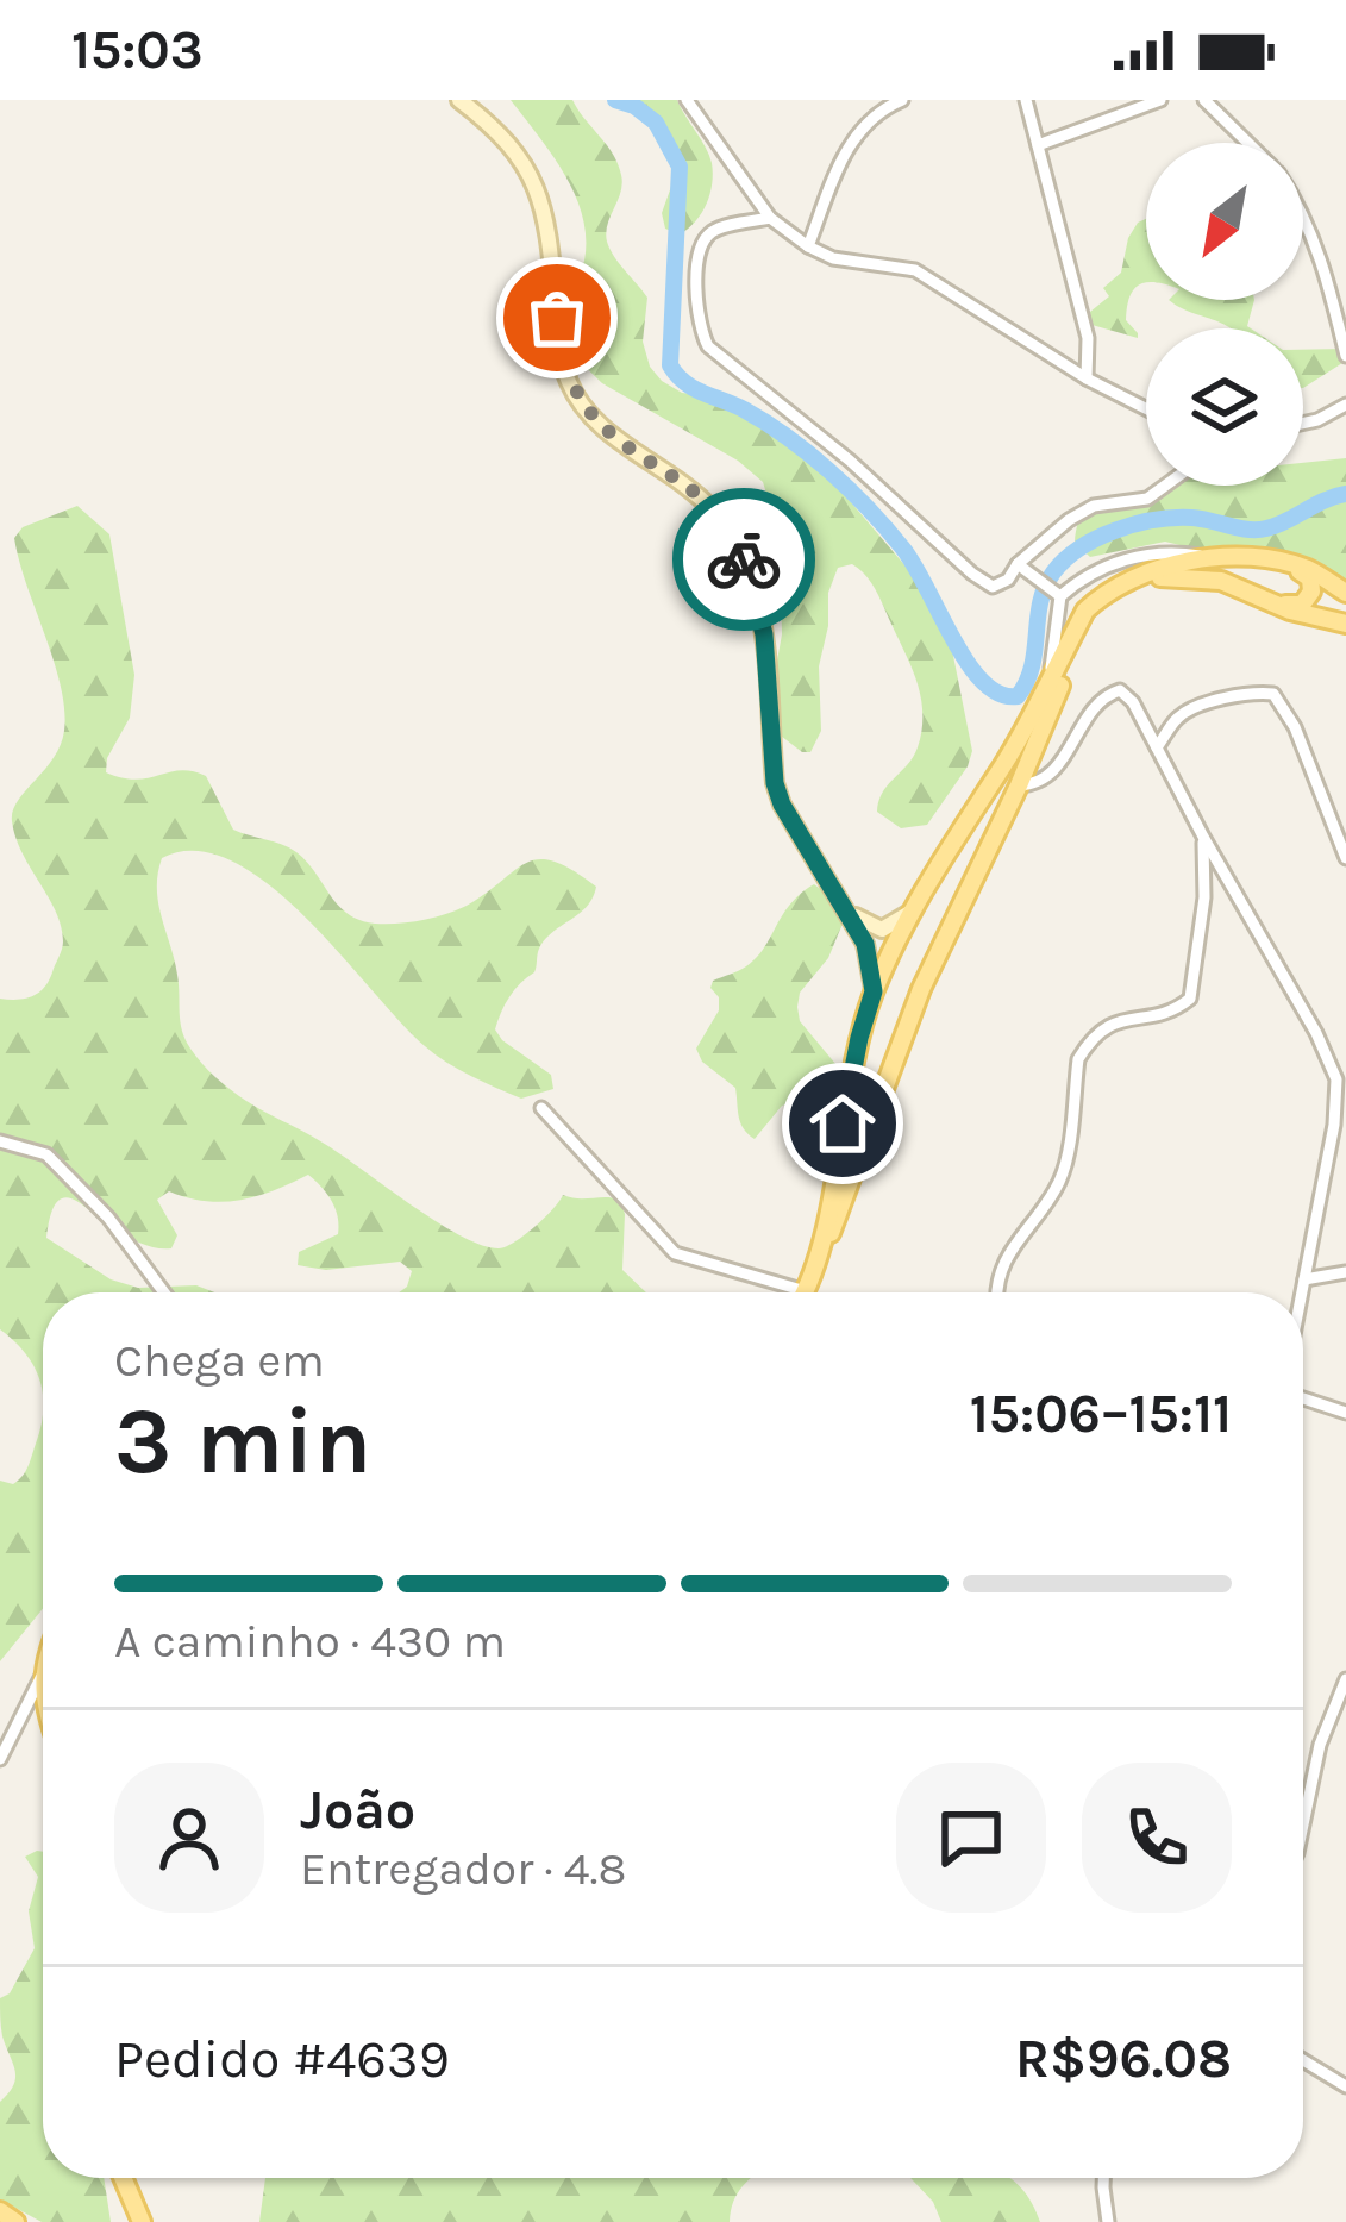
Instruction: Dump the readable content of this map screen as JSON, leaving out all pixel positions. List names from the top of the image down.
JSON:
{
  "north": "bottom left",
  "page": {
    "status": "15:03",
    "heading": ["3 min", "Chega em", "15:06–15:11"],
    "panel": [
      "João",
      "Entregador · 4.8",
      "Pedido #4639",
      "R$96.08"
    ],
    "bar": "A caminho · 430 m"
  }
}
